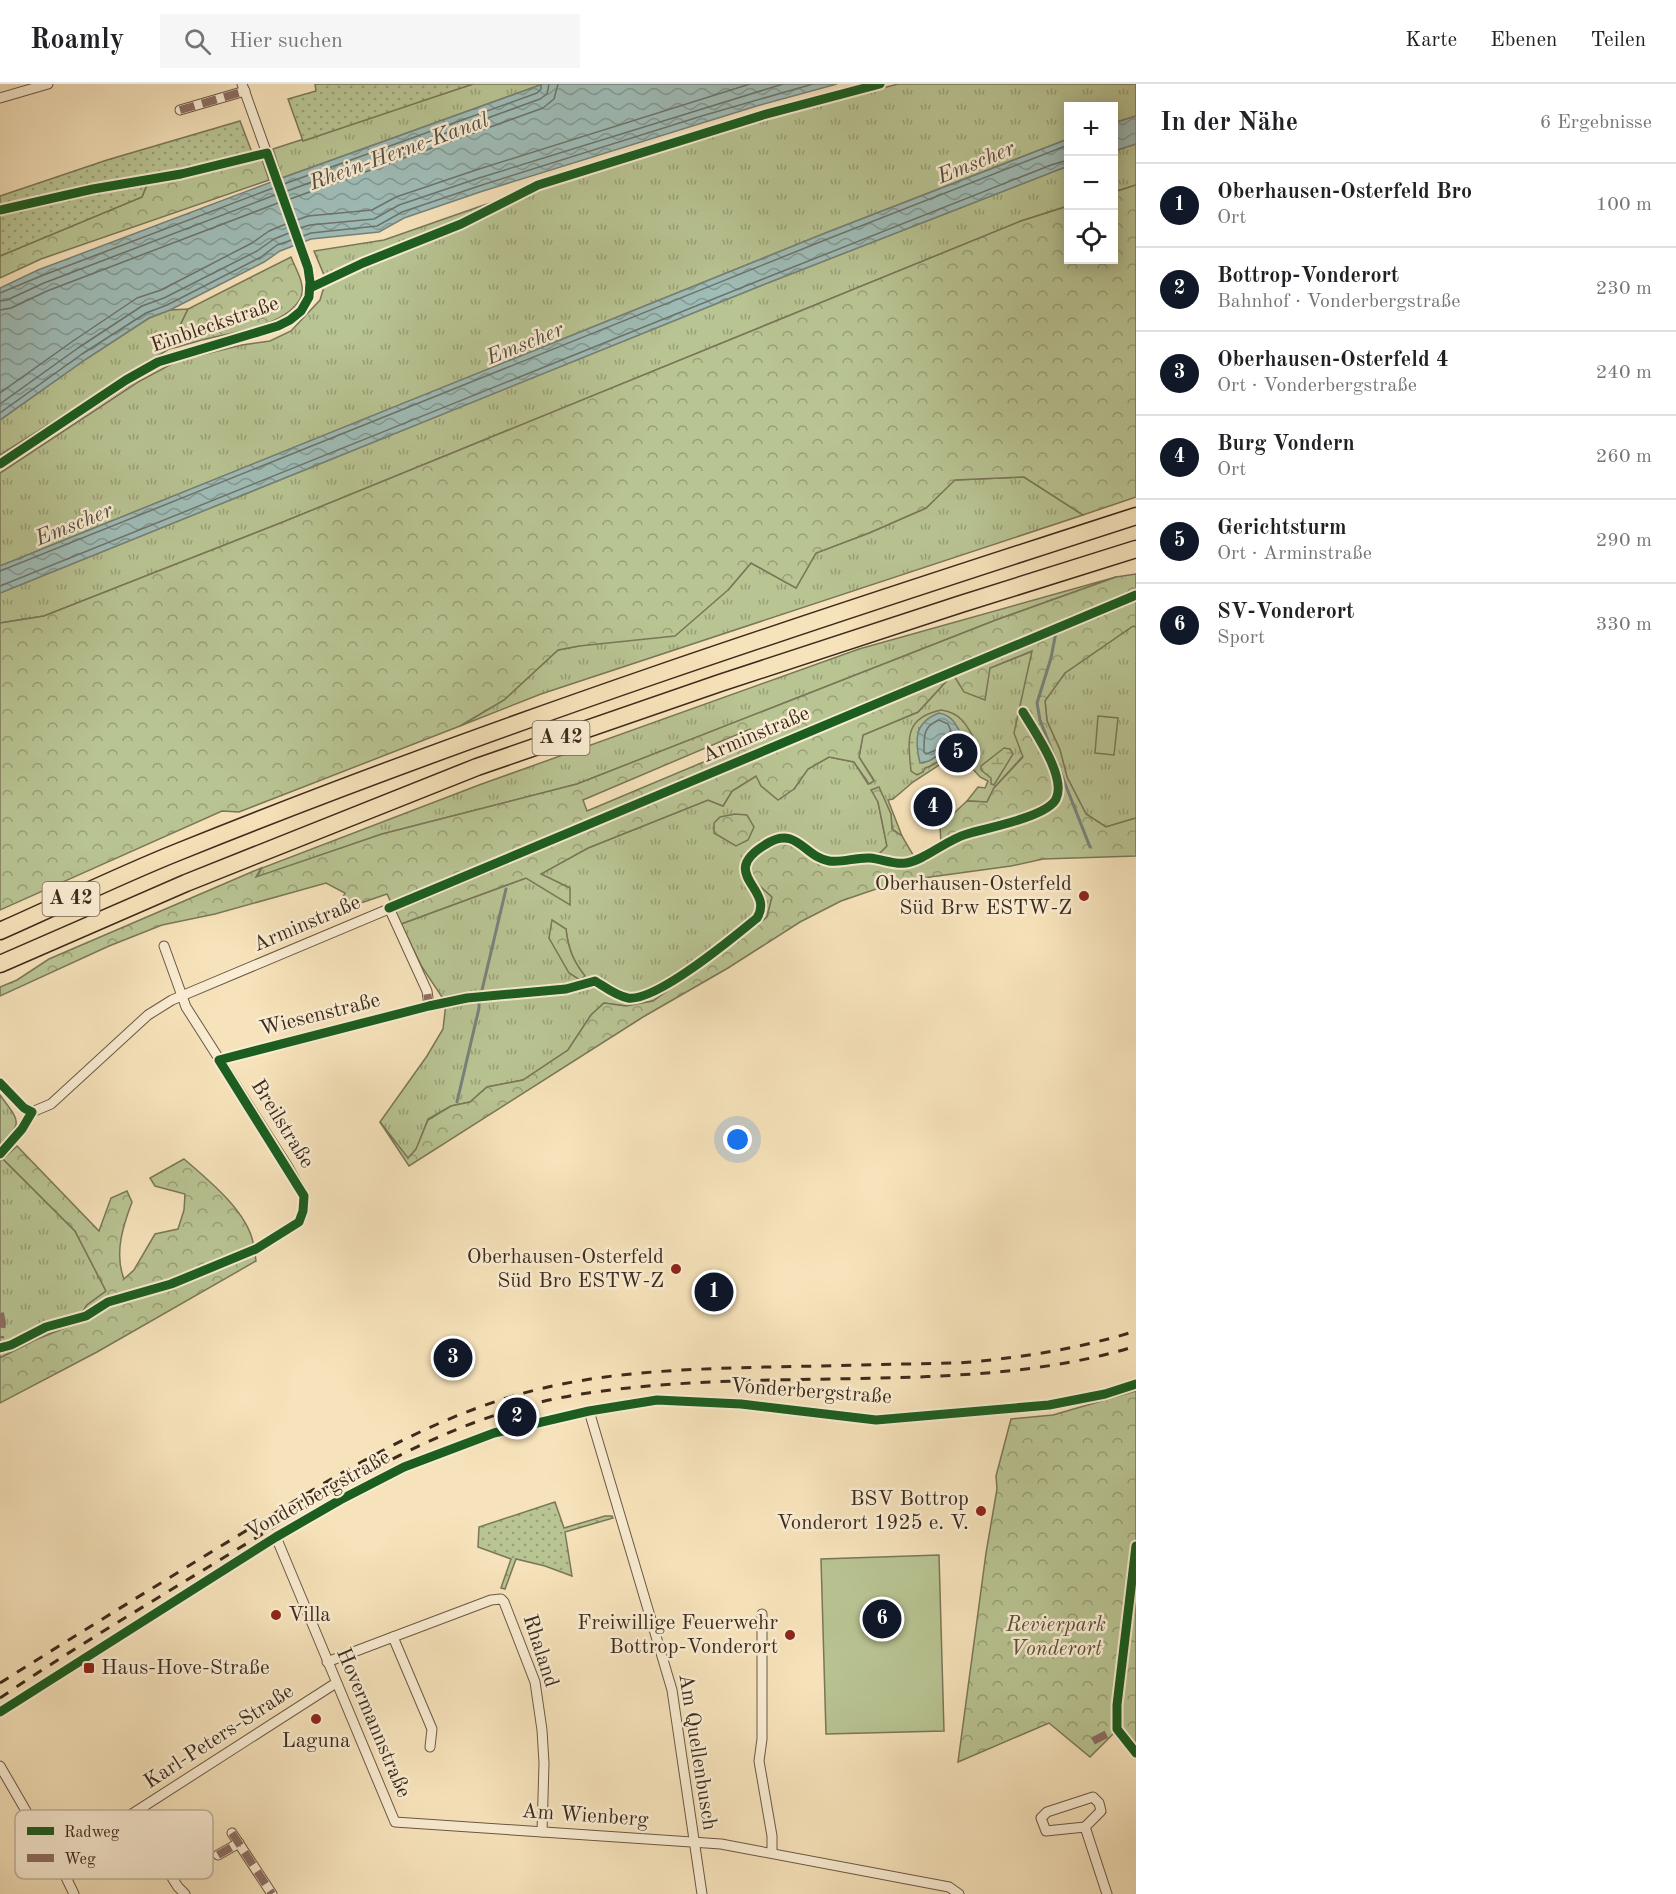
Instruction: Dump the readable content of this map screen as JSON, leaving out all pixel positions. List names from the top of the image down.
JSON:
{
  "streets": {
    "highway": ["A 42"],
    "street": [
      "Einbleckstraße",
      "Arminstraße",
      "Wiesenstraße",
      "Breilstraße",
      "Vonderbergstraße",
      "Rhaland",
      "Hovermannstraße",
      "Karl-Peters-Straße",
      "Am Quellenbusch",
      "Am Wienberg"
    ]
  },
  "crossings": [
    ["Arminstraße", "Wiesenstraße"],
    ["Arminstraße", "Breilstraße"],
    ["Wiesenstraße", "Breilstraße"],
    ["Vonderbergstraße", "Hovermannstraße"],
    ["Vonderbergstraße", "Am Quellenbusch"],
    ["Rhaland", "Hovermannstraße"],
    ["Rhaland", "Am Wienberg"],
    ["Hovermannstraße", "Karl-Peters-Straße"],
    ["Hovermannstraße", "Am Wienberg"],
    ["Am Quellenbusch", "Am Wienberg"]
  ],
  "water": ["Rhein-Herne-Kanal", "Emscher"],
  "parks": ["Revierpark Vonderort"],
  "places": {
    "other": [
      "Oberhausen-Osterfeld Süd Brw ESTW-Z",
      "Oberhausen-Osterfeld Süd Bro ESTW-Z",
      "BSV Bottrop Vonderort 1925 e. V.",
      "Villa",
      "Freiwillige Feuerwehr Bottrop-Vonderort",
      "Laguna"
    ],
    "transit": ["Haus-Hove-Straße"]
  },
  "legend": ["Radweg", "Weg"],
  "page": {
    "header": "Roamly",
    "search": "Hier suchen",
    "nav": ["Karte", "Ebenen", "Teilen"],
    "heading": ["In der Nähe", "6 Ergebnisse"],
    "map_buttons": ["+", "−"],
    "list": [
      {
        "mark": "1",
        "name": "Oberhausen-Osterfeld Bro",
        "note": "Ort",
        "value": "100 m"
      },
      {
        "mark": "2",
        "name": "Bottrop-Vonderort",
        "note": "Bahnhof · Vonderbergstraße",
        "value": "230 m"
      },
      {
        "mark": "3",
        "name": "Oberhausen-Osterfeld 4",
        "note": "Ort · Vonderbergstraße",
        "value": "240 m"
      },
      {
        "mark": "4",
        "name": "Burg Vondern",
        "note": "Ort",
        "value": "260 m"
      },
      {
        "mark": "5",
        "name": "Gerichtsturm",
        "note": "Ort · Arminstraße",
        "value": "290 m"
      },
      {
        "mark": "6",
        "name": "SV-Vonderort",
        "note": "Sport",
        "value": "330 m"
      }
    ],
    "pins": [
      "5",
      "4",
      "1",
      "3",
      "2",
      "6"
    ]
  }
}
